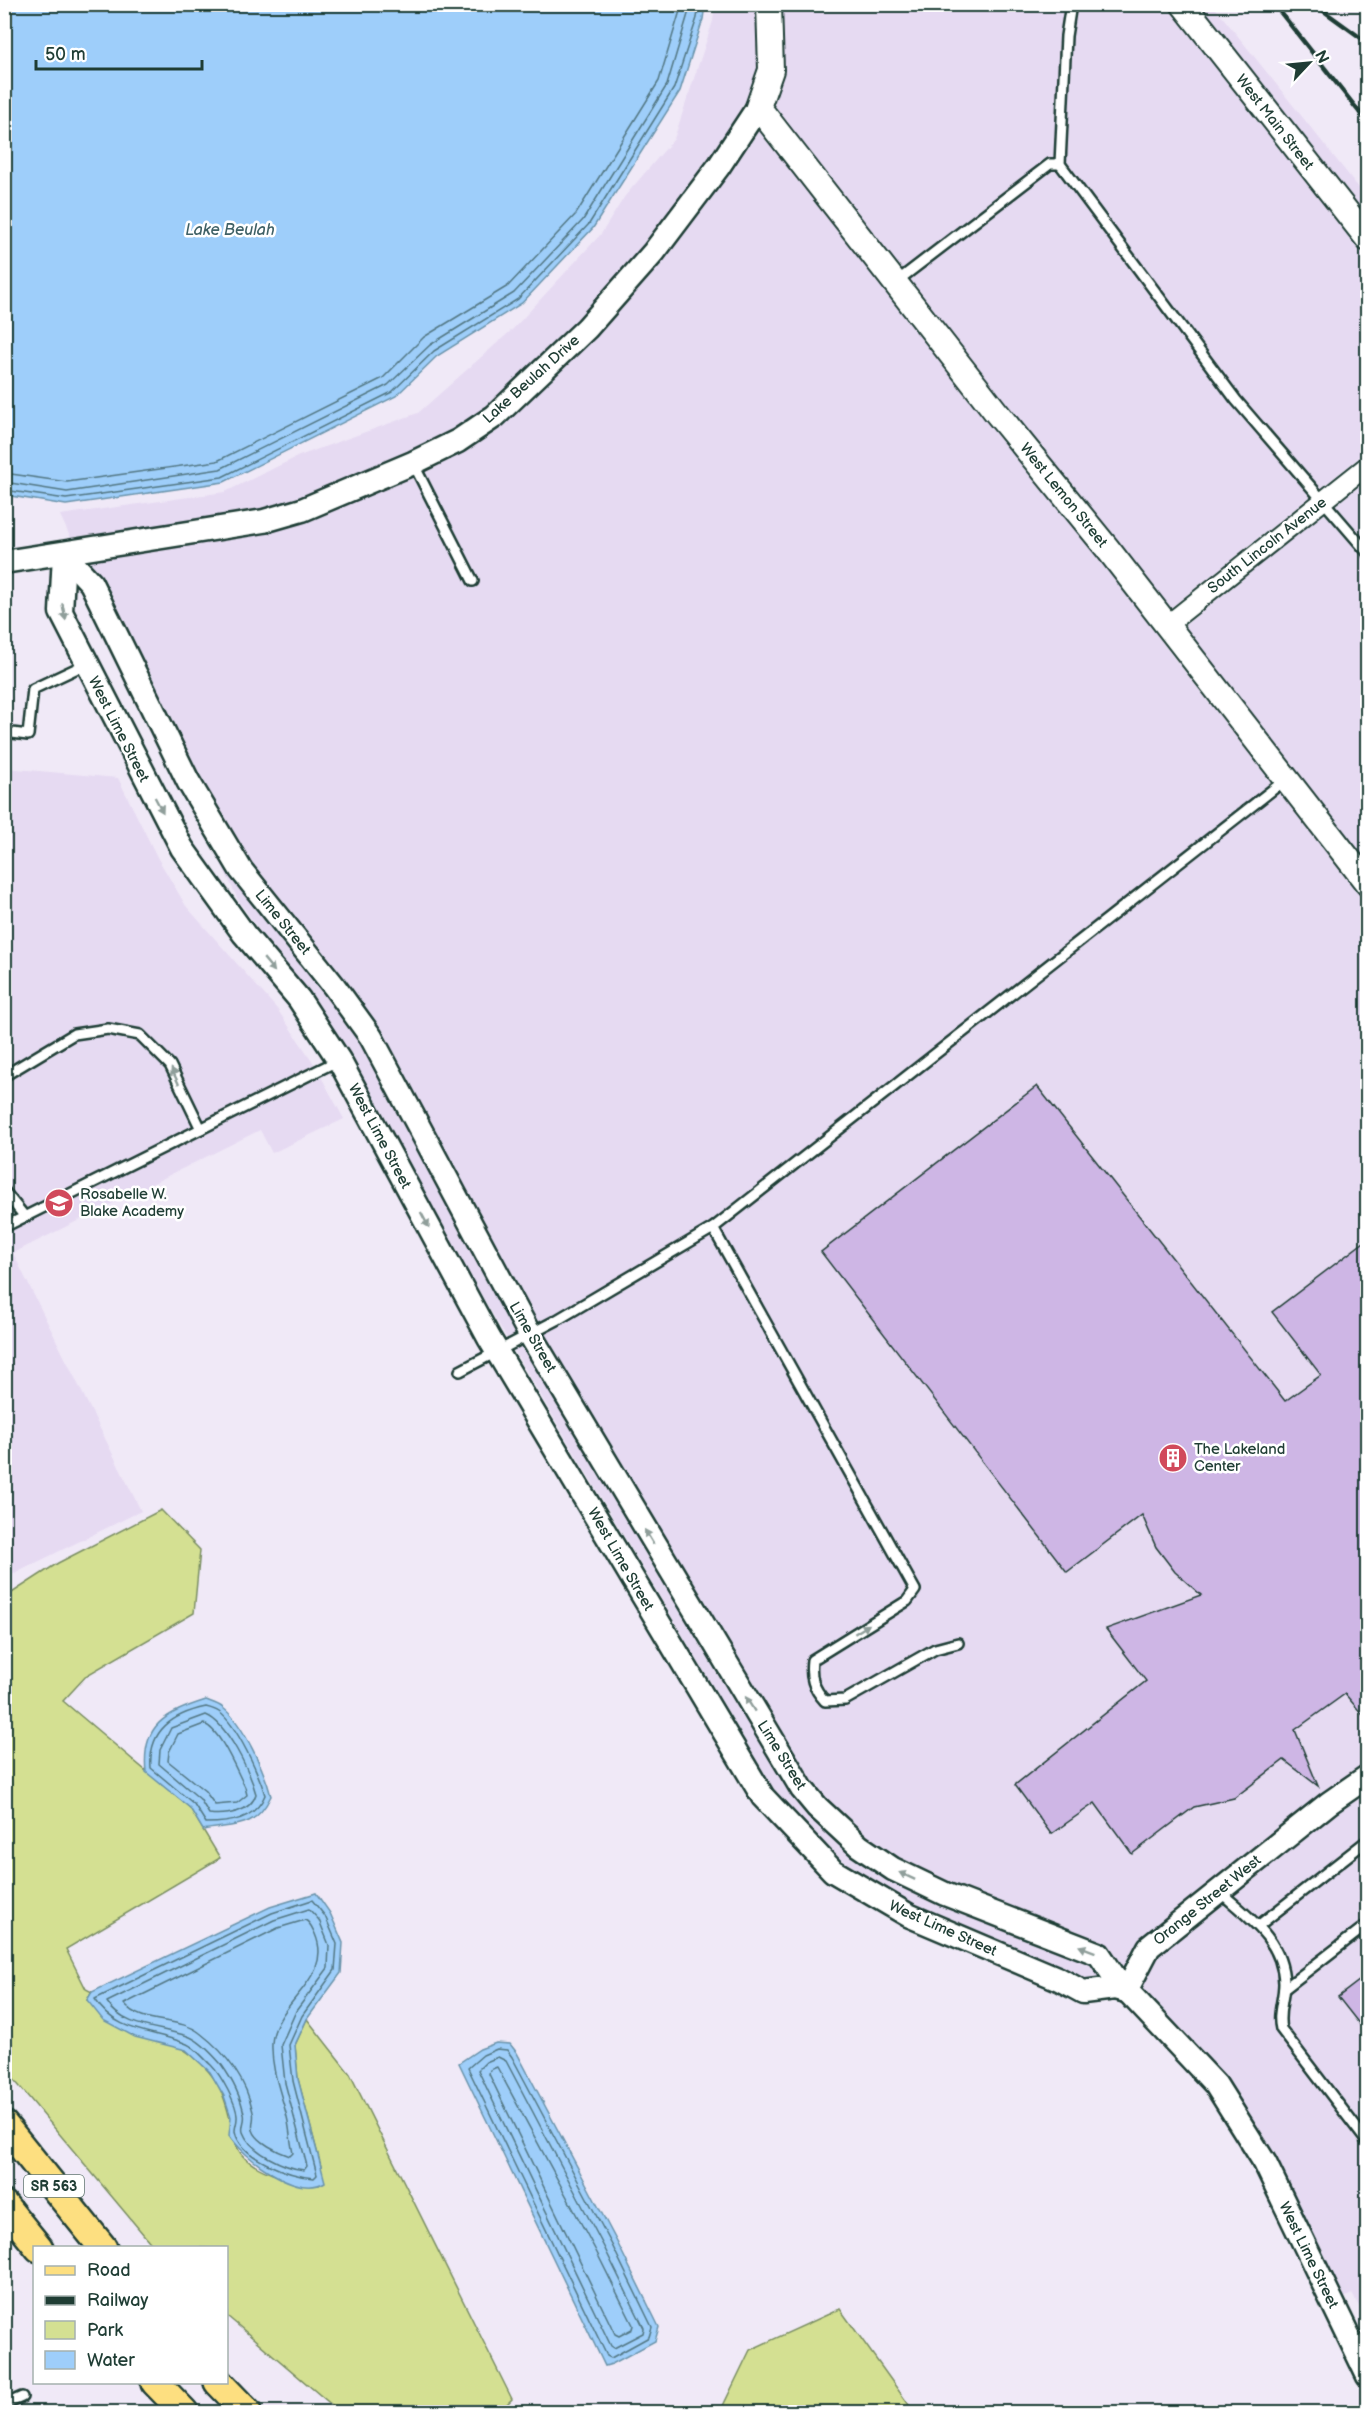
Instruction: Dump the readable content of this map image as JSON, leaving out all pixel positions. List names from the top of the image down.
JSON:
{
  "streets": {
    "main road": [
      "West Main Street",
      "Lake Beulah Drive",
      "West Lemon Street",
      "SR 563"
    ],
    "street": [
      "South Lincoln Avenue",
      "West Lime Street",
      "Lime Street",
      "Orange Street West"
    ]
  },
  "crossings": [
    ["Lake Beulah Drive", "West Lemon Street"],
    ["Lake Beulah Drive", "West Lime Street"],
    ["Lake Beulah Drive", "Lime Street"],
    ["West Lemon Street", "South Lincoln Avenue"],
    ["West Lime Street", "Lime Street"],
    ["West Lime Street", "Orange Street West"],
    ["Lime Street", "Orange Street West"]
  ],
  "one_way": ["West Lime Street", "Lime Street"],
  "water": ["Lake Beulah"],
  "places": {
    "school or university": ["Rosabelle W. Blake Academy"],
    "building": ["The Lakeland Center"]
  },
  "legend": [
    "Road",
    "Railway",
    "Park",
    "Water"
  ],
  "scale_bar": "50 m",
  "north": "top right"
}
